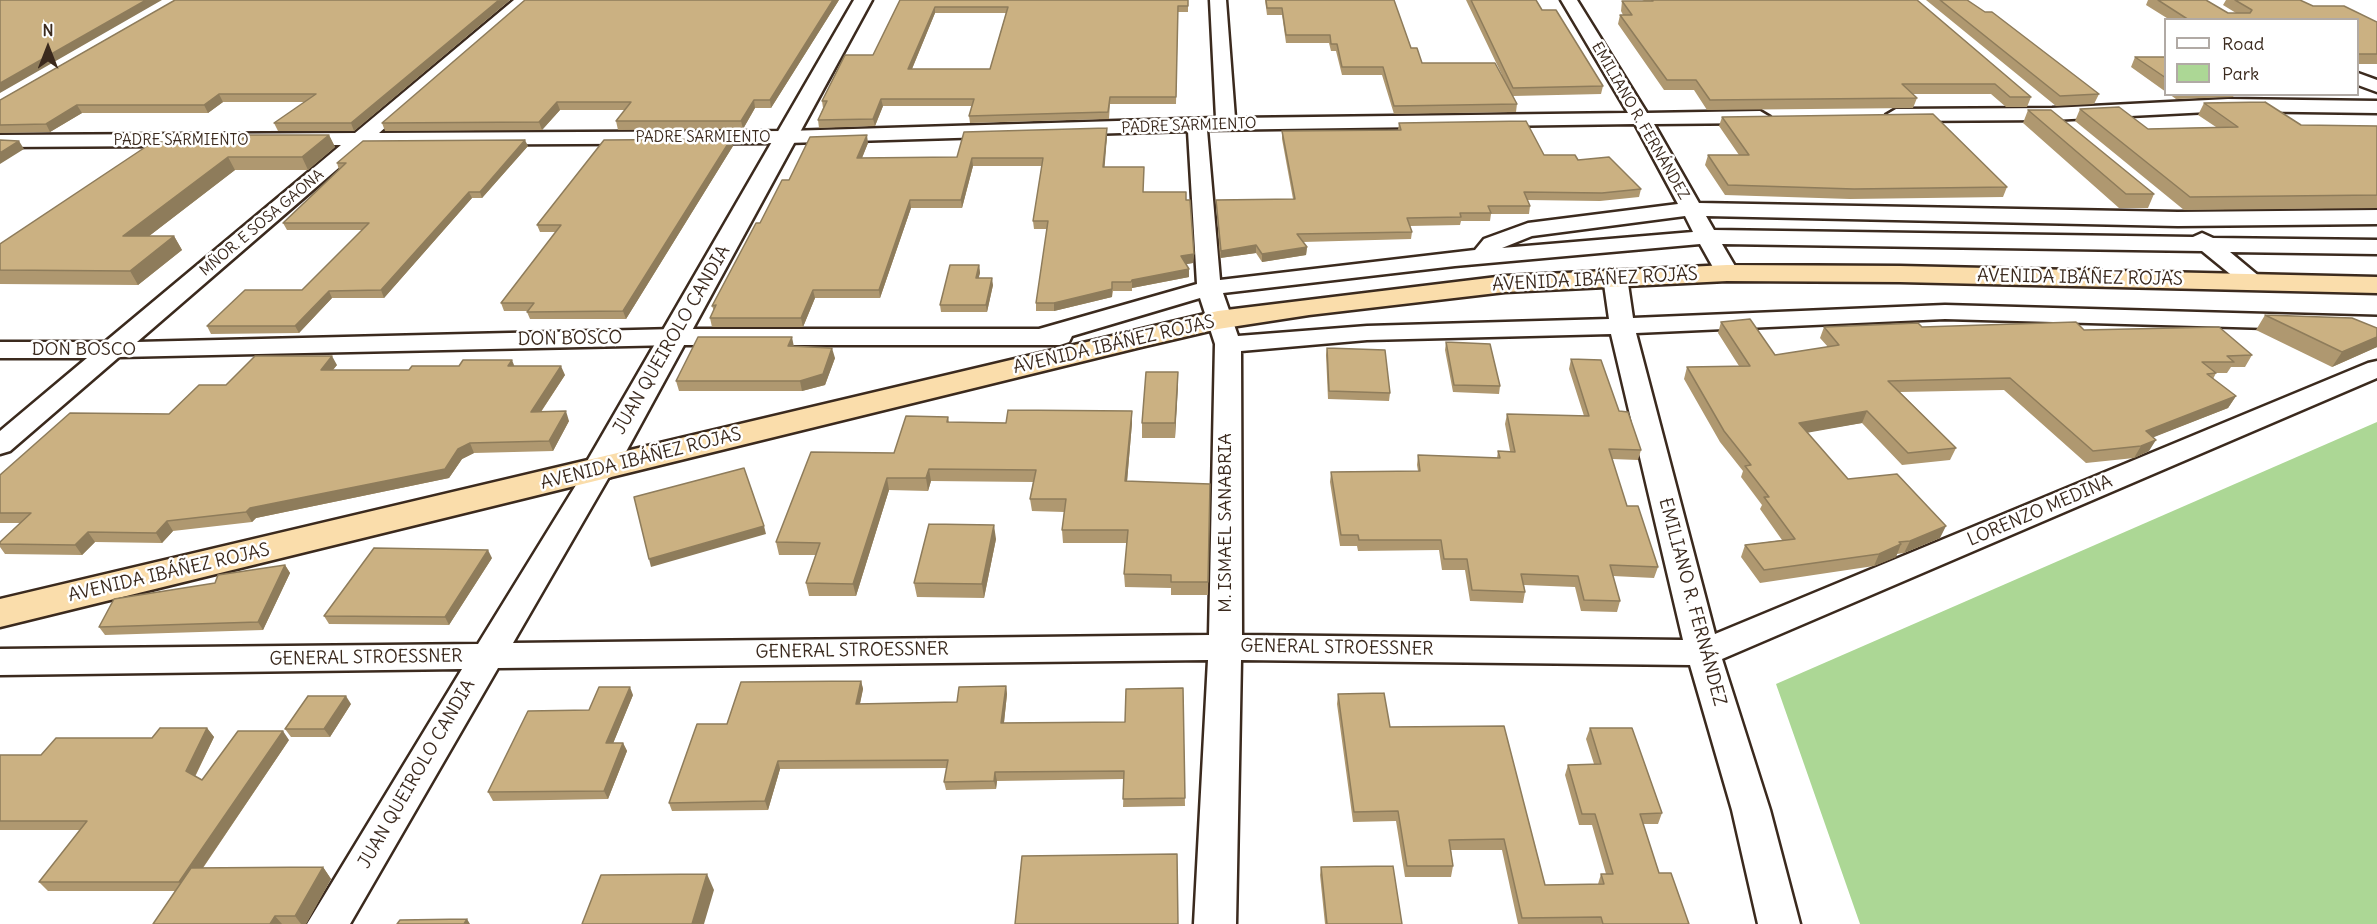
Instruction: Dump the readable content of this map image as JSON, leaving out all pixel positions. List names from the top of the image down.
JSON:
{
  "streets": {
    "highway": ["AVENIDA IBÁÑEZ ROJAS"],
    "street": [
      "EMILIANO R. FERNÁNDEZ",
      "PADRE SARMIENTO",
      "MÑOR. E SOSA GAONA",
      "DON BOSCO",
      "JUAN QUEIROLO CANDIA",
      "LORENZO MEDINA",
      "M. ISMAEL SANABRIA",
      "GENERAL STROESSNER"
    ]
  },
  "crossings": [
    ["EMILIANO R. FERNÁNDEZ", "PADRE SARMIENTO"],
    ["EMILIANO R. FERNÁNDEZ", "AVENIDA IBÁÑEZ ROJAS"],
    ["EMILIANO R. FERNÁNDEZ", "LORENZO MEDINA"],
    ["EMILIANO R. FERNÁNDEZ", "GENERAL STROESSNER"],
    ["PADRE SARMIENTO", "MÑOR. E SOSA GAONA"],
    ["PADRE SARMIENTO", "JUAN QUEIROLO CANDIA"],
    ["PADRE SARMIENTO", "M. ISMAEL SANABRIA"],
    ["MÑOR. E SOSA GAONA", "DON BOSCO"],
    ["AVENIDA IBÁÑEZ ROJAS", "DON BOSCO"],
    ["AVENIDA IBÁÑEZ ROJAS", "JUAN QUEIROLO CANDIA"],
    ["AVENIDA IBÁÑEZ ROJAS", "M. ISMAEL SANABRIA"],
    ["DON BOSCO", "JUAN QUEIROLO CANDIA"],
    ["JUAN QUEIROLO CANDIA", "GENERAL STROESSNER"],
    ["LORENZO MEDINA", "GENERAL STROESSNER"],
    ["M. ISMAEL SANABRIA", "GENERAL STROESSNER"]
  ],
  "legend": ["Road", "Park"],
  "north": "top"
}
